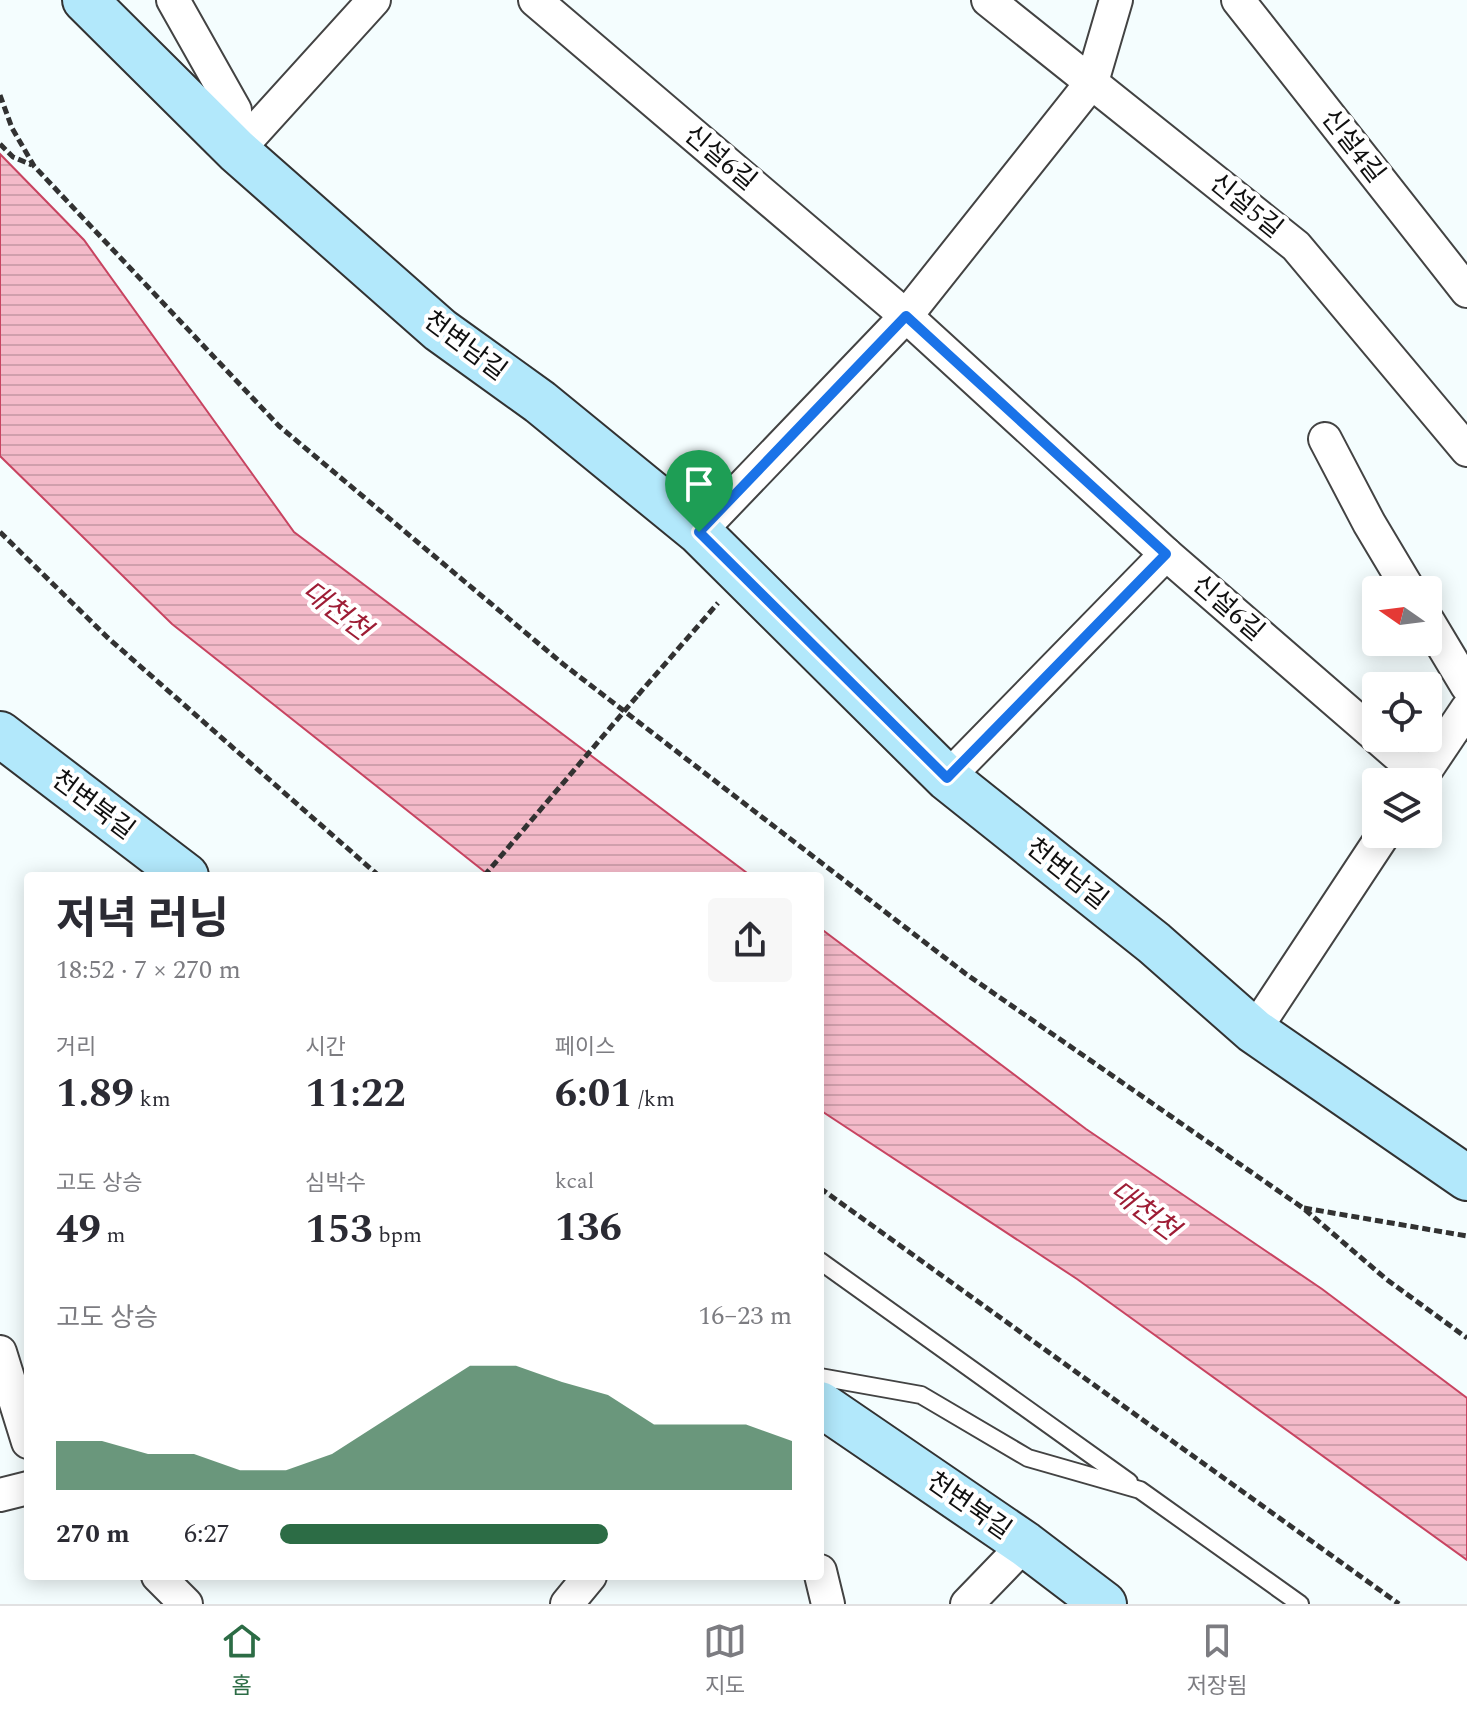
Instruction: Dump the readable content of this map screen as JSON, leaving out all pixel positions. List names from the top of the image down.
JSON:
{
  "streets": {
    "street": [
      "신설4길",
      "신설6길",
      "신설5길",
      "천변남길",
      "천변북길"
    ]
  },
  "water": ["대천천"],
  "north": "left",
  "page": {
    "heading": ["저녁 러닝", "18:52 · 7 × 270 m"],
    "stats": [
      ["거리", "1.89 km"],
      ["시간", "11:22"],
      ["페이스", "6:01 /km"],
      ["고도 상승", "49 m"],
      ["심박수", "153 bpm"],
      ["kcal", "136"]
    ],
    "chart": ["고도 상승", "16–23 m"],
    "list": [
      {
        "name": "270 m",
        "note": "6:27"
      }
    ],
    "tabs": ["홈", "지도", "저장됨"]
  }
}
